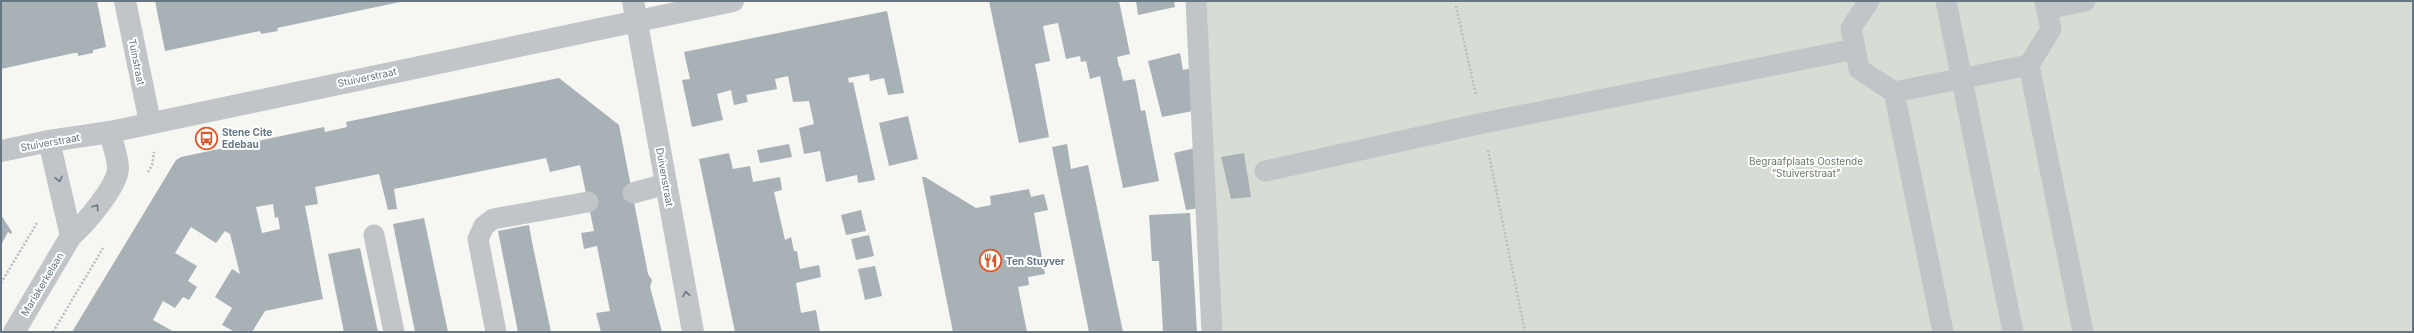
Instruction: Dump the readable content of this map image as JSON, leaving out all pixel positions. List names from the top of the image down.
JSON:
{
  "streets": {
    "street": [
      "Tuinstraat",
      "Stuiverstraat",
      "Duivenstraat",
      "Mariakerkelaan"
    ]
  },
  "crossings": [
    ["Tuinstraat", "Stuiverstraat"],
    ["Stuiverstraat", "Duivenstraat"],
    ["Stuiverstraat", "Mariakerkelaan"]
  ],
  "one_way": ["Duivenstraat", "Mariakerkelaan"],
  "parks": ["Begraafplaats Oostende “Stuiverstraat”"],
  "places": {
    "bus stop": ["Stene Cite Edebau"],
    "restaurant": ["Ten Stuyver"]
  }
}
